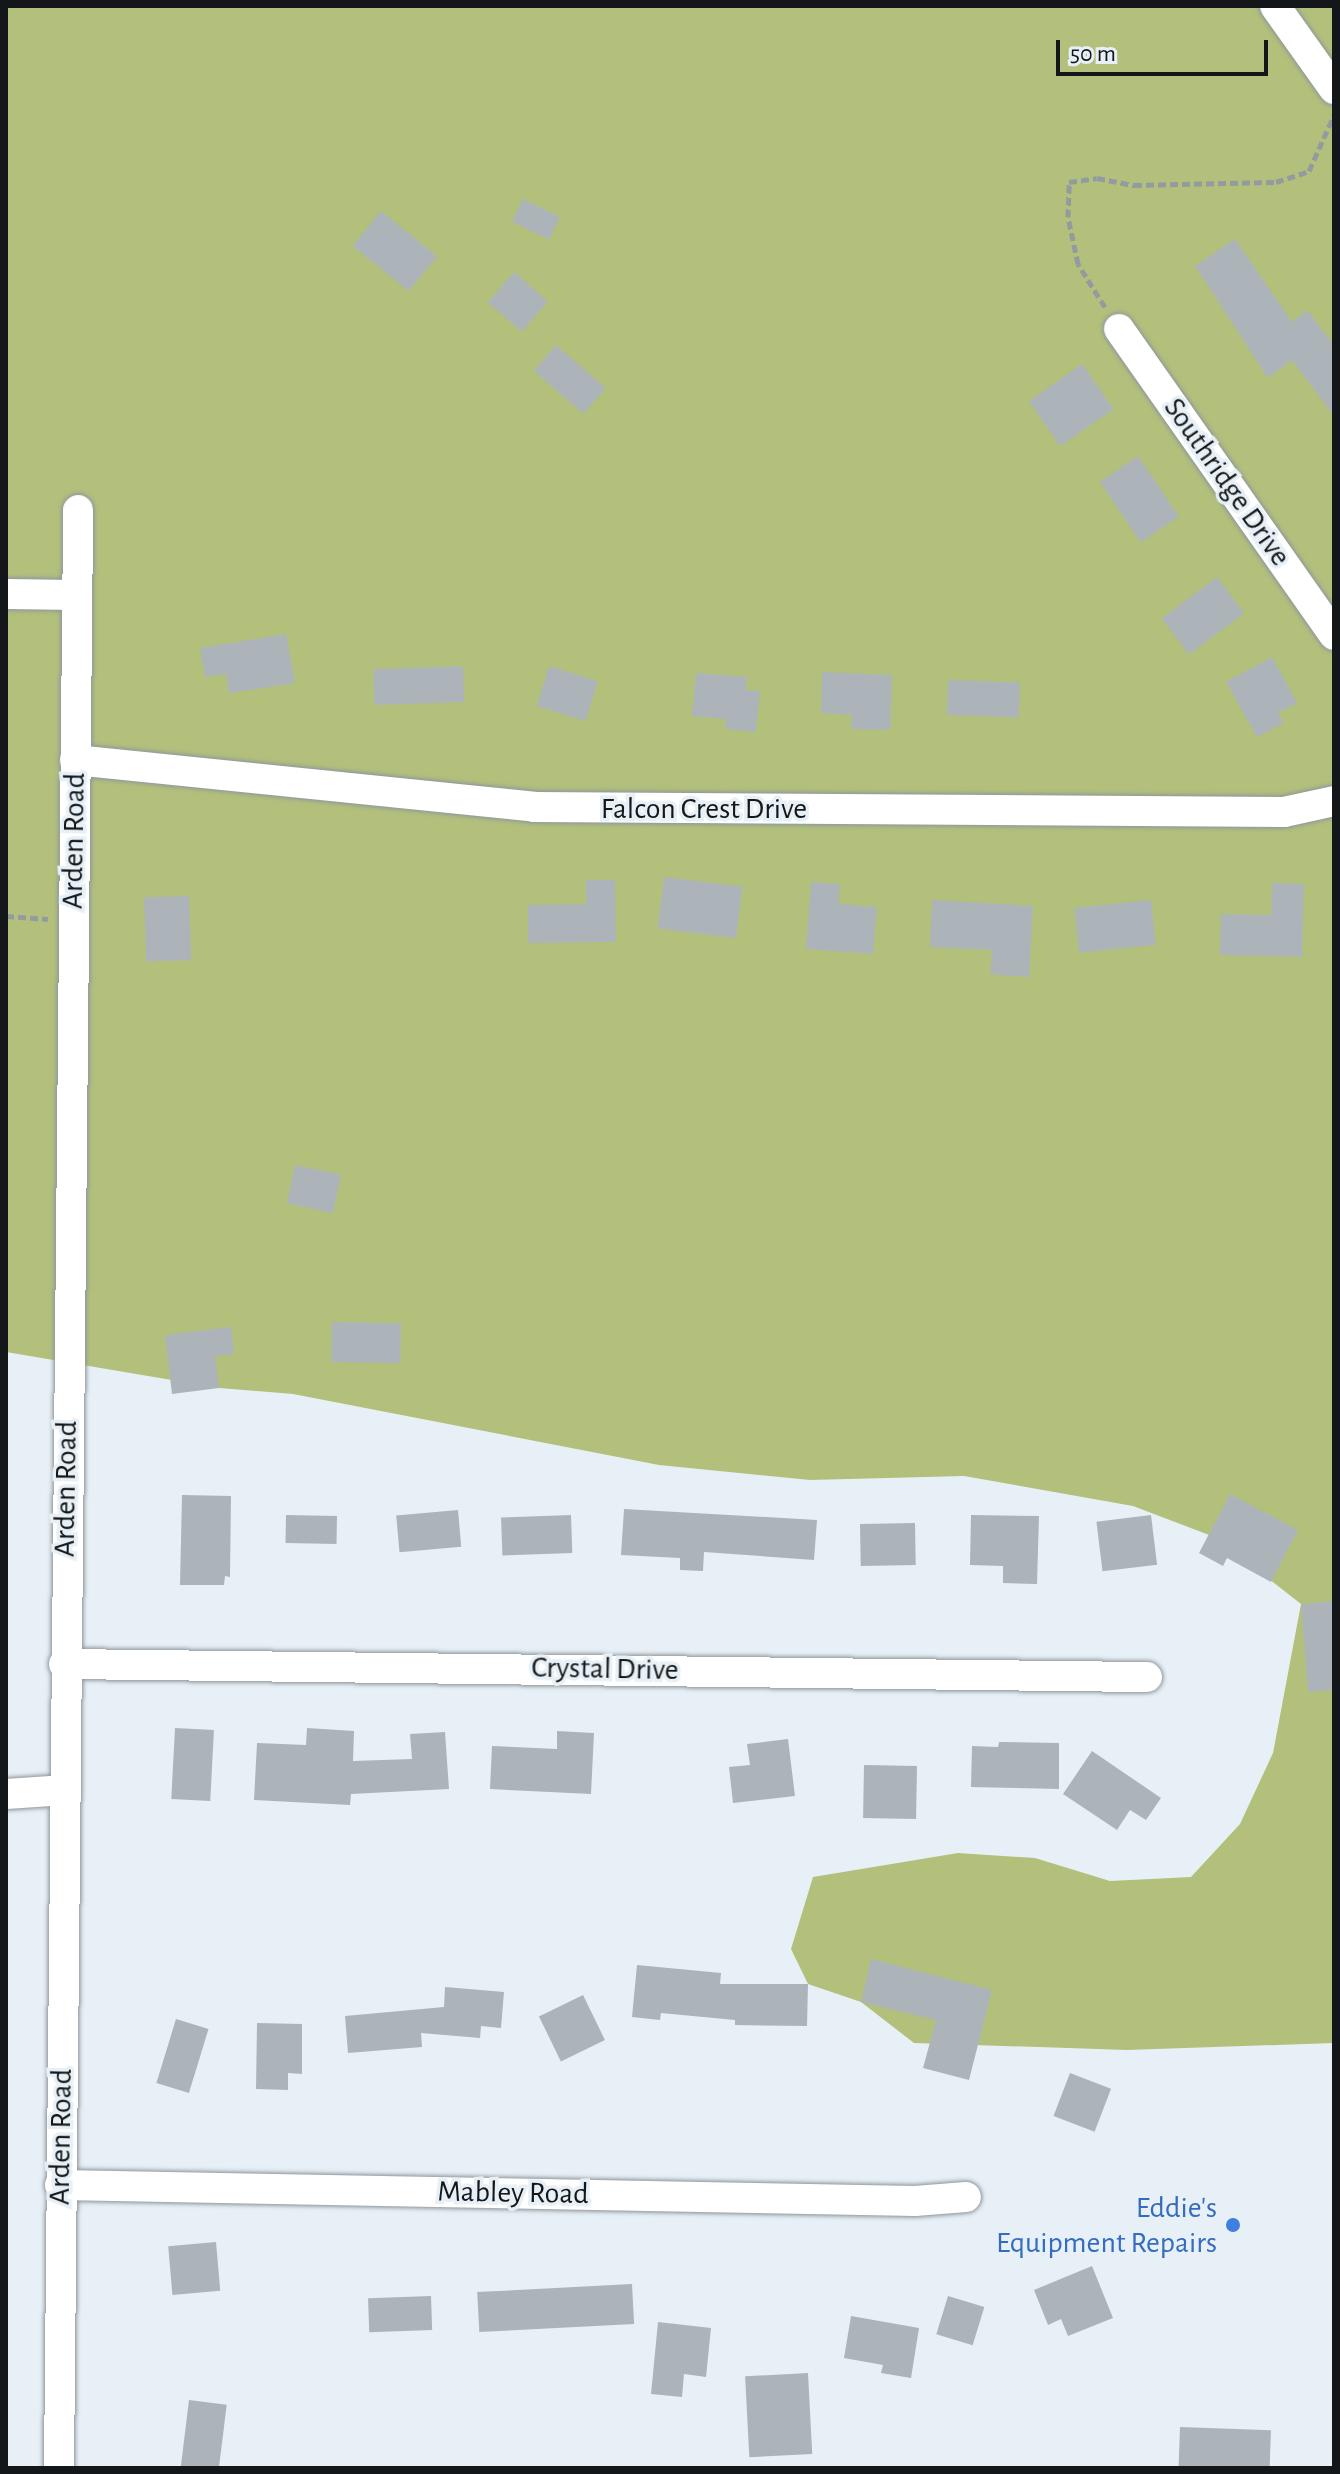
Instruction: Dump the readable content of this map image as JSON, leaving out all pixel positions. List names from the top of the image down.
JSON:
{
  "streets": {
    "street": [
      "Southridge Drive",
      "Falcon Crest Drive",
      "Arden Road",
      "Crystal Drive",
      "Mabley Road"
    ]
  },
  "crossings": [
    ["Falcon Crest Drive", "Arden Road"],
    ["Arden Road", "Crystal Drive"],
    ["Arden Road", "Mabley Road"]
  ],
  "places": ["Eddie's Equipment Repairs"],
  "scale_bar": "50 m"
}
